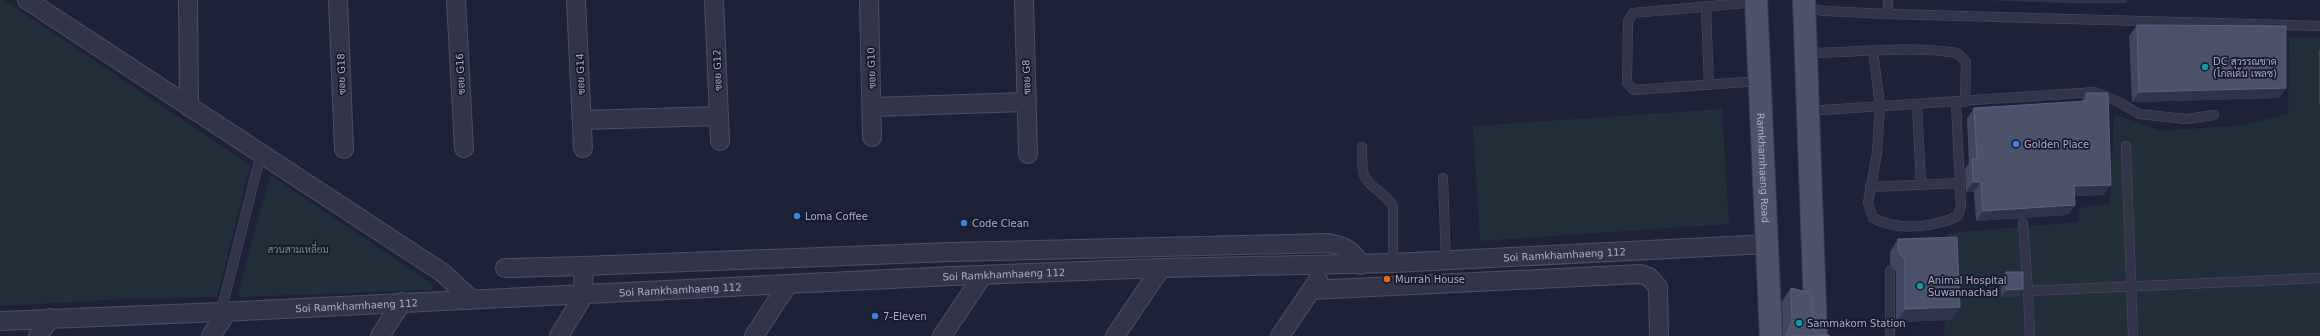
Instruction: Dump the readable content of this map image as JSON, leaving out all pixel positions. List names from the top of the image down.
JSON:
{
  "streets": {
    "main road": ["Ramkhamhaeng Road"],
    "street": [
      "ซอย G10",
      "ซอย G12",
      "ซอย G18",
      "ซอย G16",
      "ซอย G14",
      "ซอย G8",
      "Soi Ramkhamhaeng 112"
    ]
  },
  "crossings": [
    ["Ramkhamhaeng Road", "Soi Ramkhamhaeng 112"]
  ],
  "parks": ["สวนสามเหลี่ยม"],
  "places": [
    "DC สุวรรณชาด (โกลเด้น เพลซ)",
    "Golden Place",
    "Loma Coffee",
    "Code Clean",
    "Murrah House",
    "Animal Hospital Suwannachad",
    "7-Eleven",
    "Sammakorn Station"
  ]
}
